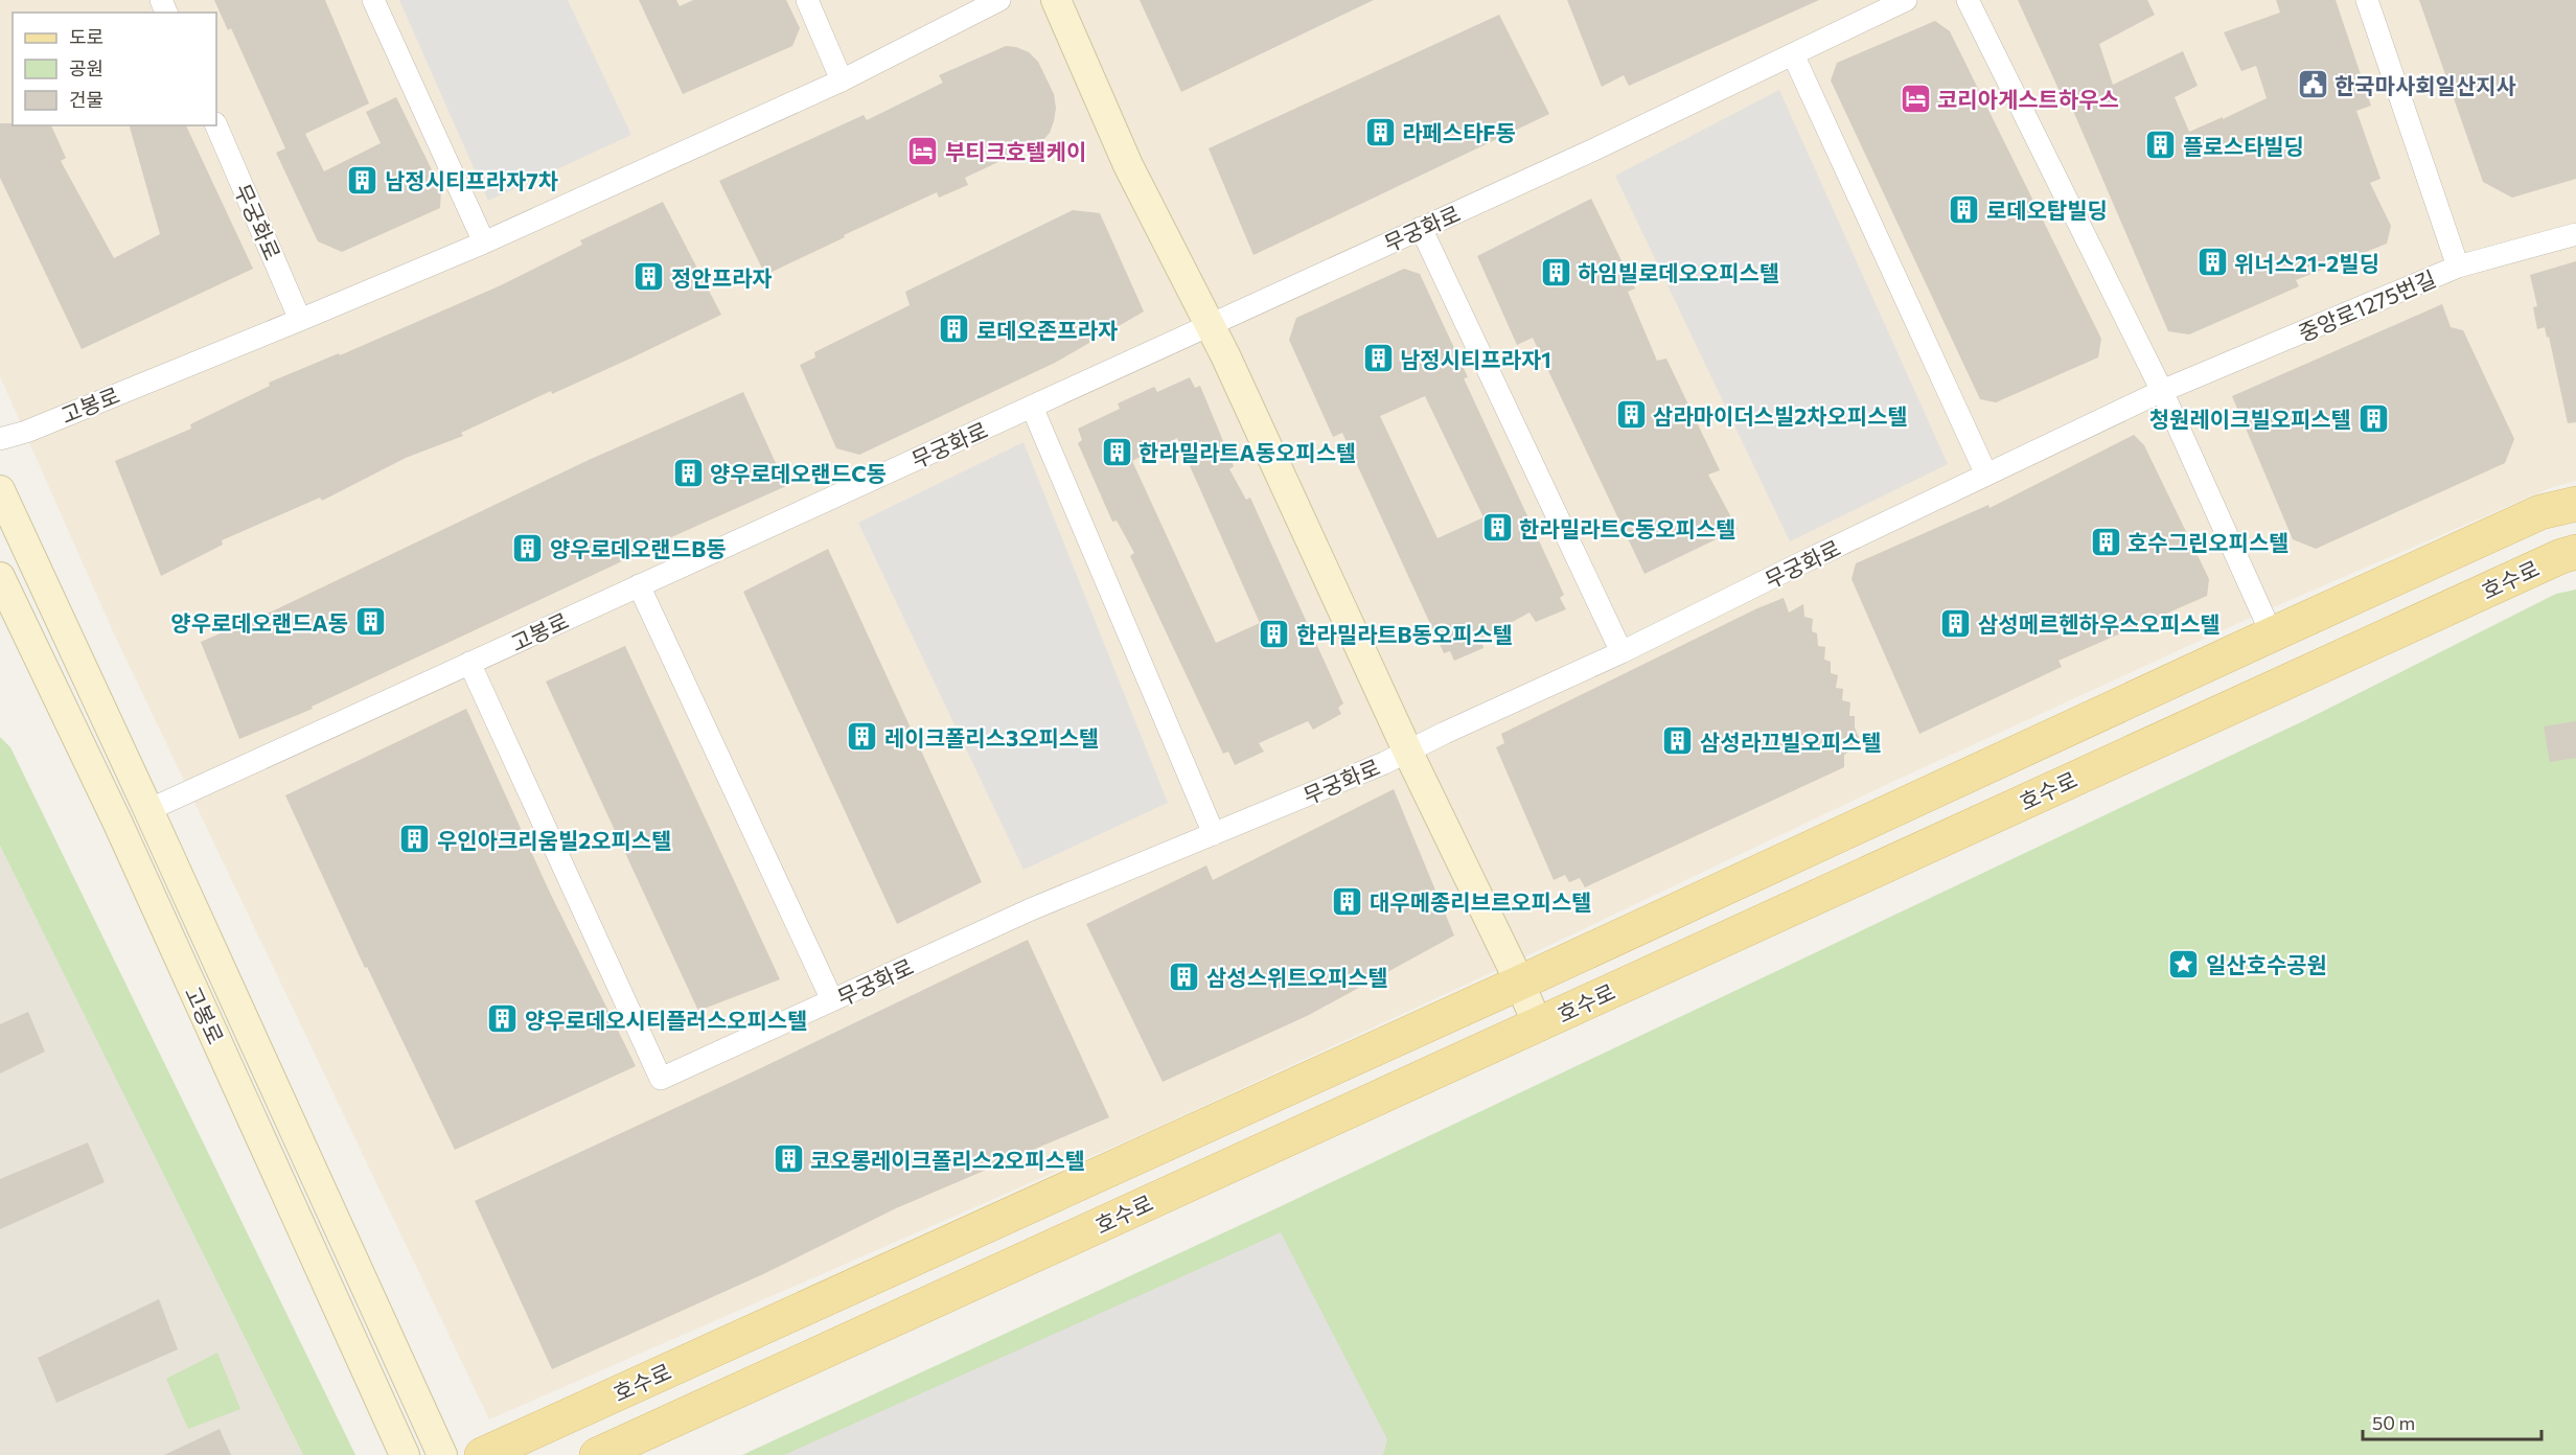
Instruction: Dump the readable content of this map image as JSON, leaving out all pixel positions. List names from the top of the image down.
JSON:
{
  "streets": {
    "main road": ["무궁화로", "고봉로", "호수로"],
    "street": ["중앙로1275번길"]
  },
  "crossings": [
    ["무궁화로", "중앙로1275번길"],
    ["무궁화로", "고봉로"],
    ["무궁화로", "호수로"]
  ],
  "places": {
    "public building": ["한국마사회일산지사"],
    "hotel": ["코리아게스트하우스", "부티크호텔케이"],
    "building": [
      "라페스타F동",
      "플로스타빌딩",
      "남정시티프라자7차",
      "로데오탑빌딩",
      "위너스21-2빌딩",
      "하임빌로데오오피스텔",
      "정안프라자",
      "로데오존프라자",
      "남정시티프라자1",
      "삼라마이더스빌2차오피스텔",
      "청원레이크빌오피스텔",
      "한라밀라트A동오피스텔",
      "양우로데오랜드C동",
      "한라밀라트C동오피스텔",
      "호수그린오피스텔",
      "양우로데오랜드B동",
      "양우로데오랜드A동",
      "삼성메르헨하우스오피스텔",
      "한라밀라트B동오피스텔",
      "레이크폴리스3오피스텔",
      "삼성라끄빌오피스텔",
      "우인아크리움빌2오피스텔",
      "대우메종리브르오피스텔",
      "삼성스위트오피스텔",
      "양우로데오시티플러스오피스텔",
      "코오롱레이크폴리스2오피스텔"
    ],
    "place": ["일산호수공원"]
  },
  "legend": ["도로", "공원", "건물"],
  "scale_bar": "50 m"
}
